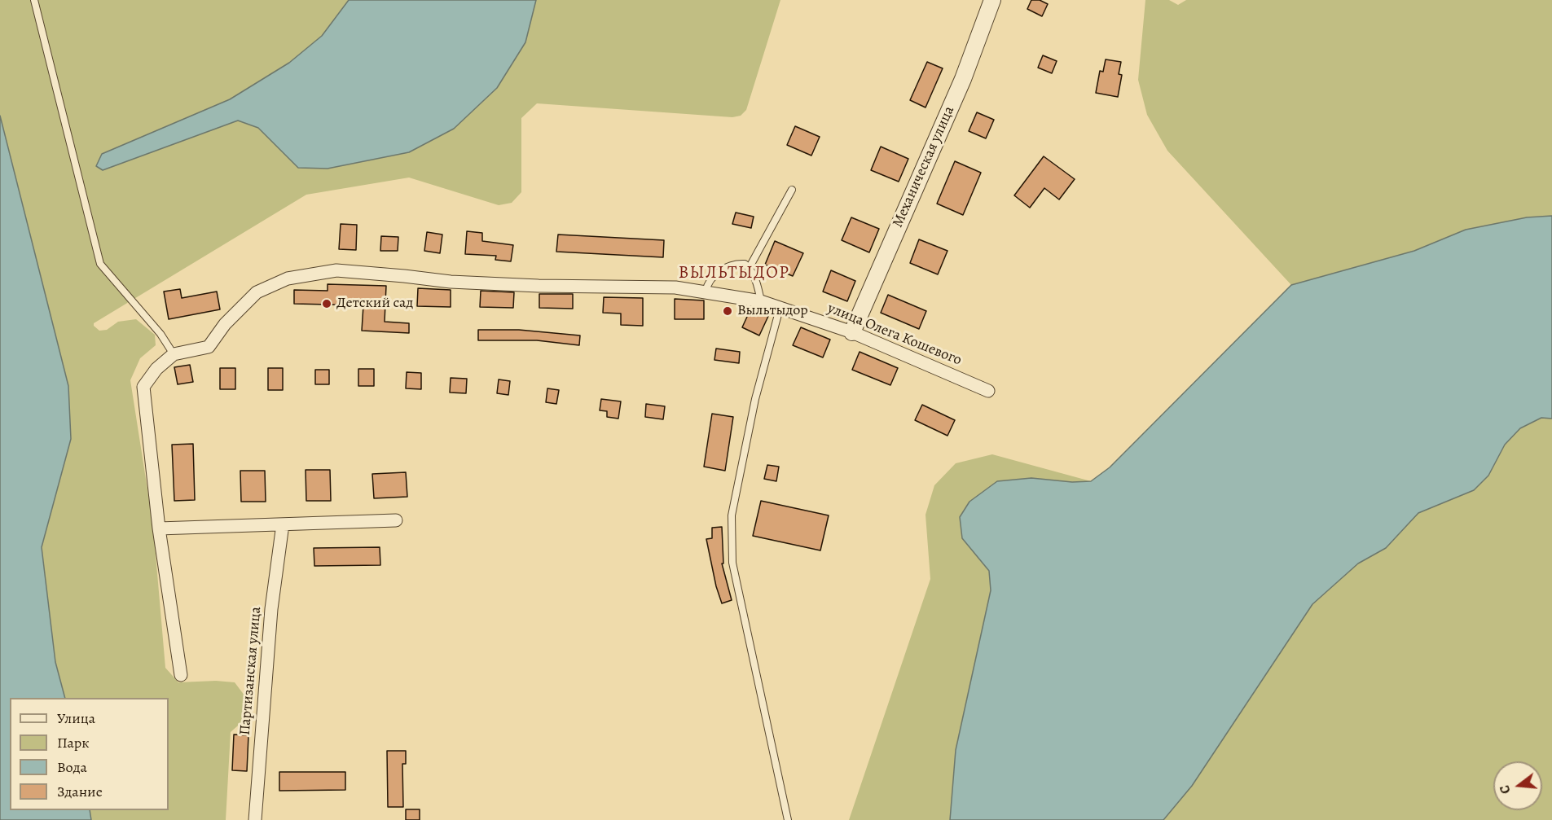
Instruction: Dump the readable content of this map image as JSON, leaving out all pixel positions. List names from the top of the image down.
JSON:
{
  "streets": {
    "street": ["Механическая улица", "улица Олега Кошевого", "Партизанская улица"]
  },
  "crossings": [
    ["Механическая улица", "улица Олега Кошевого"]
  ],
  "districts": ["ВЫЛЬТЫДОР"],
  "places": ["Детский сад", "Выльтыдор"],
  "legend": [
    "Улица",
    "Парк",
    "Вода",
    "Здание"
  ],
  "north": "left"
}
